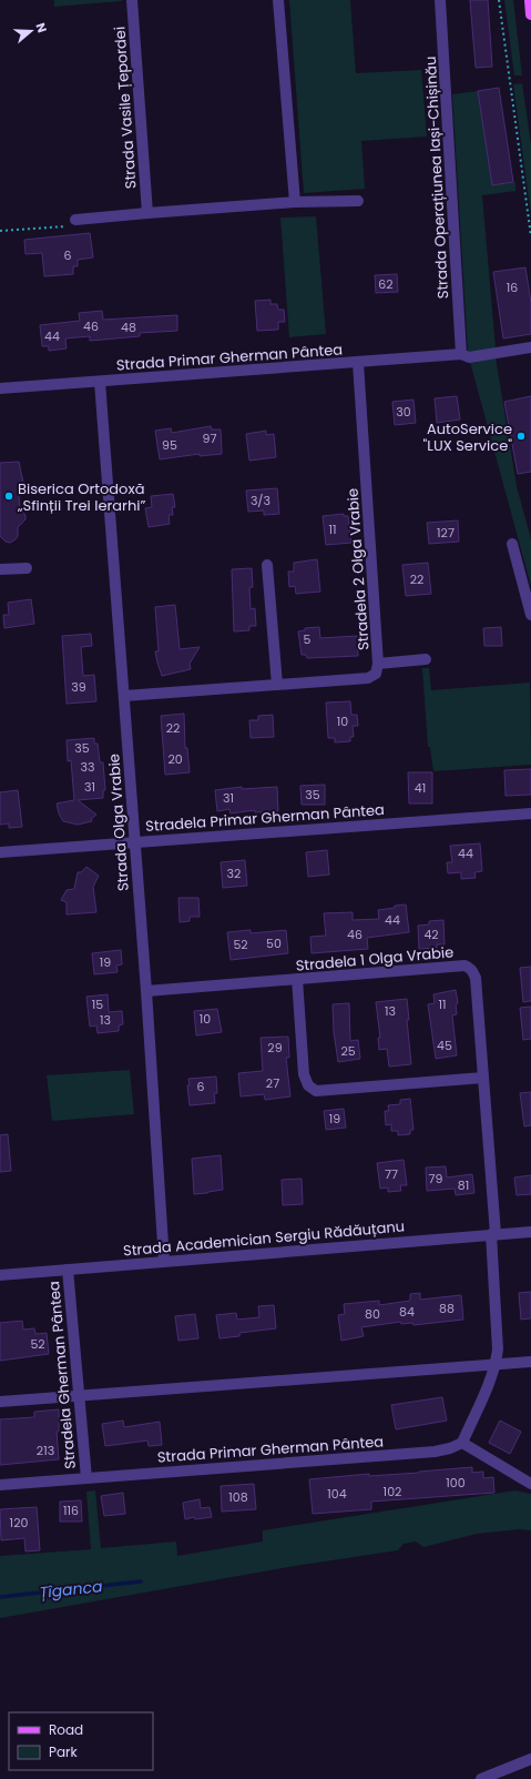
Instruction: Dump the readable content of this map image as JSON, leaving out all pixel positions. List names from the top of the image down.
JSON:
{
  "streets": {
    "street": [
      "Strada Vasile Țepordei",
      "Strada Operațiunea Iași-Chișinău",
      "Strada Primar Gherman Pântea",
      "Stradela 2 Olga Vrabie",
      "Stradela Primar Gherman Pântea",
      "Strada Olga Vrabie",
      "Stradela 1 Olga Vrabie",
      "Strada Academician Sergiu Rădăuțanu",
      "Stradela Gherman Pântea"
    ]
  },
  "crossings": [
    ["Strada Operațiunea Iași-Chișinău", "Strada Primar Gherman Pântea"],
    ["Strada Primar Gherman Pântea", "Stradela 2 Olga Vrabie"],
    ["Strada Primar Gherman Pântea", "Strada Olga Vrabie"],
    ["Strada Primar Gherman Pântea", "Stradela 1 Olga Vrabie"],
    ["Strada Primar Gherman Pântea", "Stradela Gherman Pântea"],
    ["Stradela 2 Olga Vrabie", "Strada Olga Vrabie"],
    ["Stradela Primar Gherman Pântea", "Strada Olga Vrabie"],
    ["Strada Olga Vrabie", "Stradela 1 Olga Vrabie"],
    ["Strada Olga Vrabie", "Strada Academician Sergiu Rădăuțanu"],
    ["Stradela 1 Olga Vrabie", "Strada Academician Sergiu Rădăuțanu"],
    ["Strada Academician Sergiu Rădăuțanu", "Stradela Gherman Pântea"]
  ],
  "water": ["Țîganca"],
  "places": ["AutoService \"LUX Service\"", "Biserica Ortodoxă „Sfinții Trei Ierarhi”"],
  "house_numbers": [
    "6",
    "62",
    "16",
    "46",
    "48",
    "44",
    "30",
    "97",
    "95",
    "3/3",
    "11",
    "127",
    "22",
    "5",
    "39",
    "10",
    "22",
    "35",
    "20",
    "33",
    "31",
    "41",
    "35",
    "31",
    "44",
    "32",
    "44",
    "46",
    "42",
    "50",
    "52",
    "19",
    "15",
    "11",
    "13",
    "10",
    "13",
    "45",
    "29",
    "25",
    "27",
    "6",
    "19",
    "77",
    "79",
    "81",
    "88",
    "84",
    "80",
    "52",
    "213",
    "100",
    "102",
    "104",
    "108",
    "116",
    "120"
  ],
  "legend": ["Road", "Park"],
  "north": "right"
}
